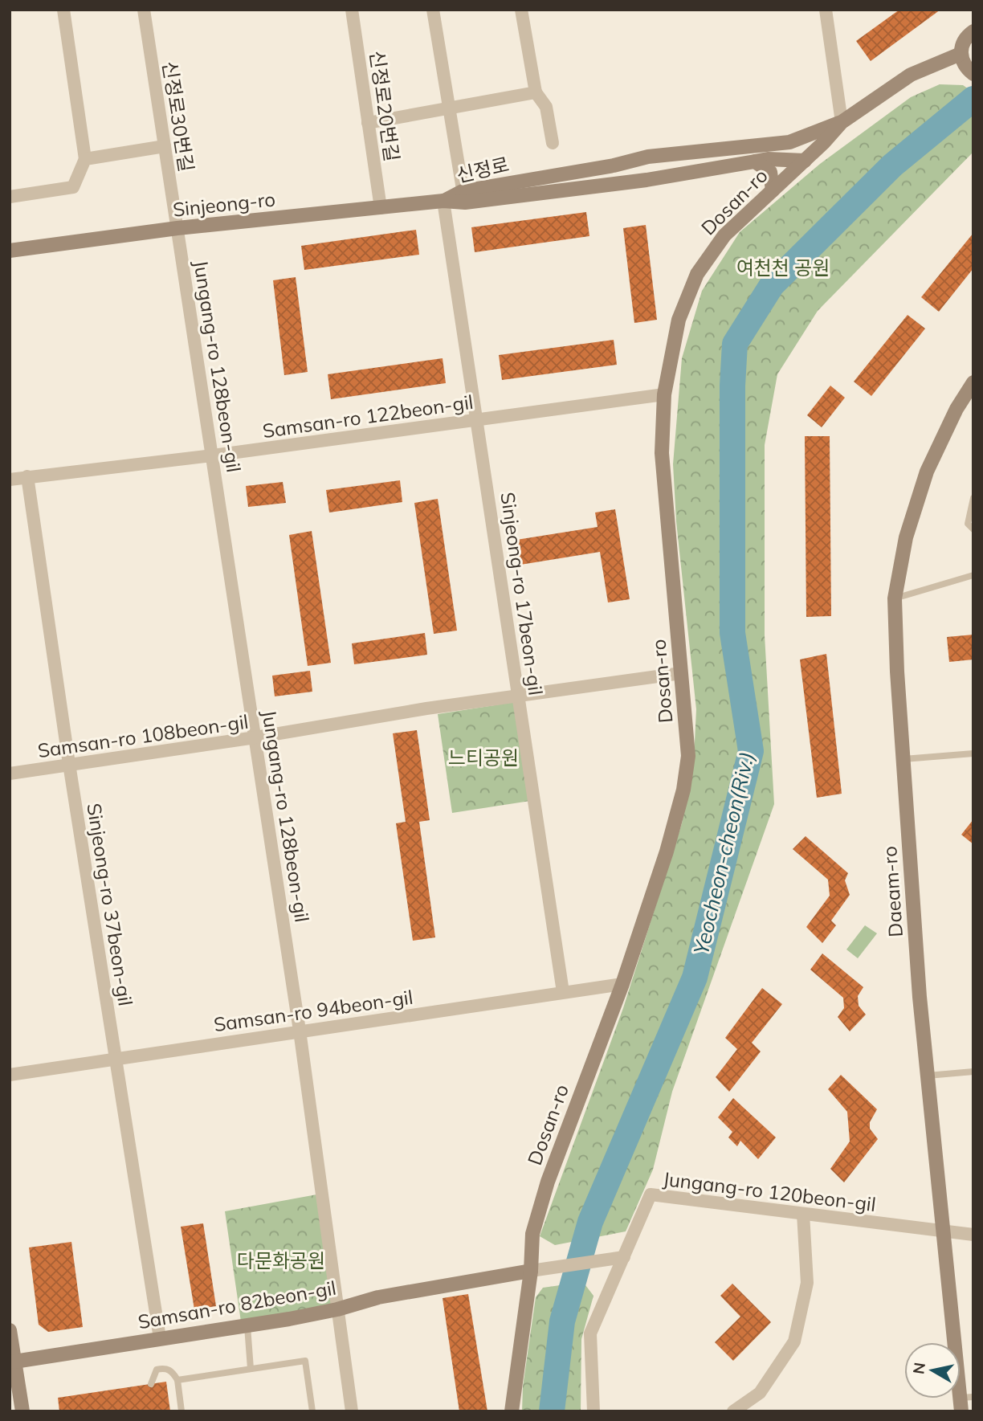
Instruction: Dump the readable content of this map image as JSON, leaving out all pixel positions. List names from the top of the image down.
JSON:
{
  "streets": {
    "main road": [
      "신정로",
      "Dosan-ro",
      "Sinjeong-ro",
      "Daeam-ro",
      "Samsan-ro 82beon-gil"
    ],
    "street": [
      "신정로20번길",
      "신정로30번길",
      "Jungang-ro 128beon-gil",
      "Samsan-ro 122beon-gil",
      "Sinjeong-ro 17beon-gil",
      "Samsan-ro 108beon-gil",
      "Sinjeong-ro 37beon-gil",
      "Samsan-ro 94beon-gil",
      "Jungang-ro 120beon-gil"
    ]
  },
  "crossings": [
    ["신정로20번길", "Sinjeong-ro"],
    ["신정로30번길", "Sinjeong-ro"],
    ["신정로30번길", "Jungang-ro 128beon-gil"],
    ["신정로", "Dosan-ro"],
    ["신정로", "Sinjeong-ro"],
    ["신정로", "Sinjeong-ro 17beon-gil"],
    ["Dosan-ro", "Samsan-ro 122beon-gil"],
    ["Dosan-ro", "Samsan-ro 108beon-gil"],
    ["Dosan-ro", "Samsan-ro 94beon-gil"],
    ["Dosan-ro", "Samsan-ro 82beon-gil"],
    ["Sinjeong-ro", "Jungang-ro 128beon-gil"],
    ["Sinjeong-ro", "Sinjeong-ro 17beon-gil"],
    ["Jungang-ro 128beon-gil", "Samsan-ro 122beon-gil"],
    ["Jungang-ro 128beon-gil", "Samsan-ro 108beon-gil"],
    ["Jungang-ro 128beon-gil", "Samsan-ro 94beon-gil"],
    ["Jungang-ro 128beon-gil", "Samsan-ro 82beon-gil"],
    ["Samsan-ro 122beon-gil", "Sinjeong-ro 17beon-gil"],
    ["Samsan-ro 122beon-gil", "Sinjeong-ro 37beon-gil"],
    ["Sinjeong-ro 17beon-gil", "Samsan-ro 108beon-gil"],
    ["Sinjeong-ro 17beon-gil", "Samsan-ro 94beon-gil"],
    ["Samsan-ro 108beon-gil", "Sinjeong-ro 37beon-gil"],
    ["Daeam-ro", "Jungang-ro 120beon-gil"],
    ["Sinjeong-ro 37beon-gil", "Samsan-ro 94beon-gil"],
    ["Sinjeong-ro 37beon-gil", "Samsan-ro 82beon-gil"]
  ],
  "water": ["Yeocheon-cheon(Riv.)"],
  "parks": ["여천천 공원", "느티공원", "다문화공원"],
  "north": "left"
}
